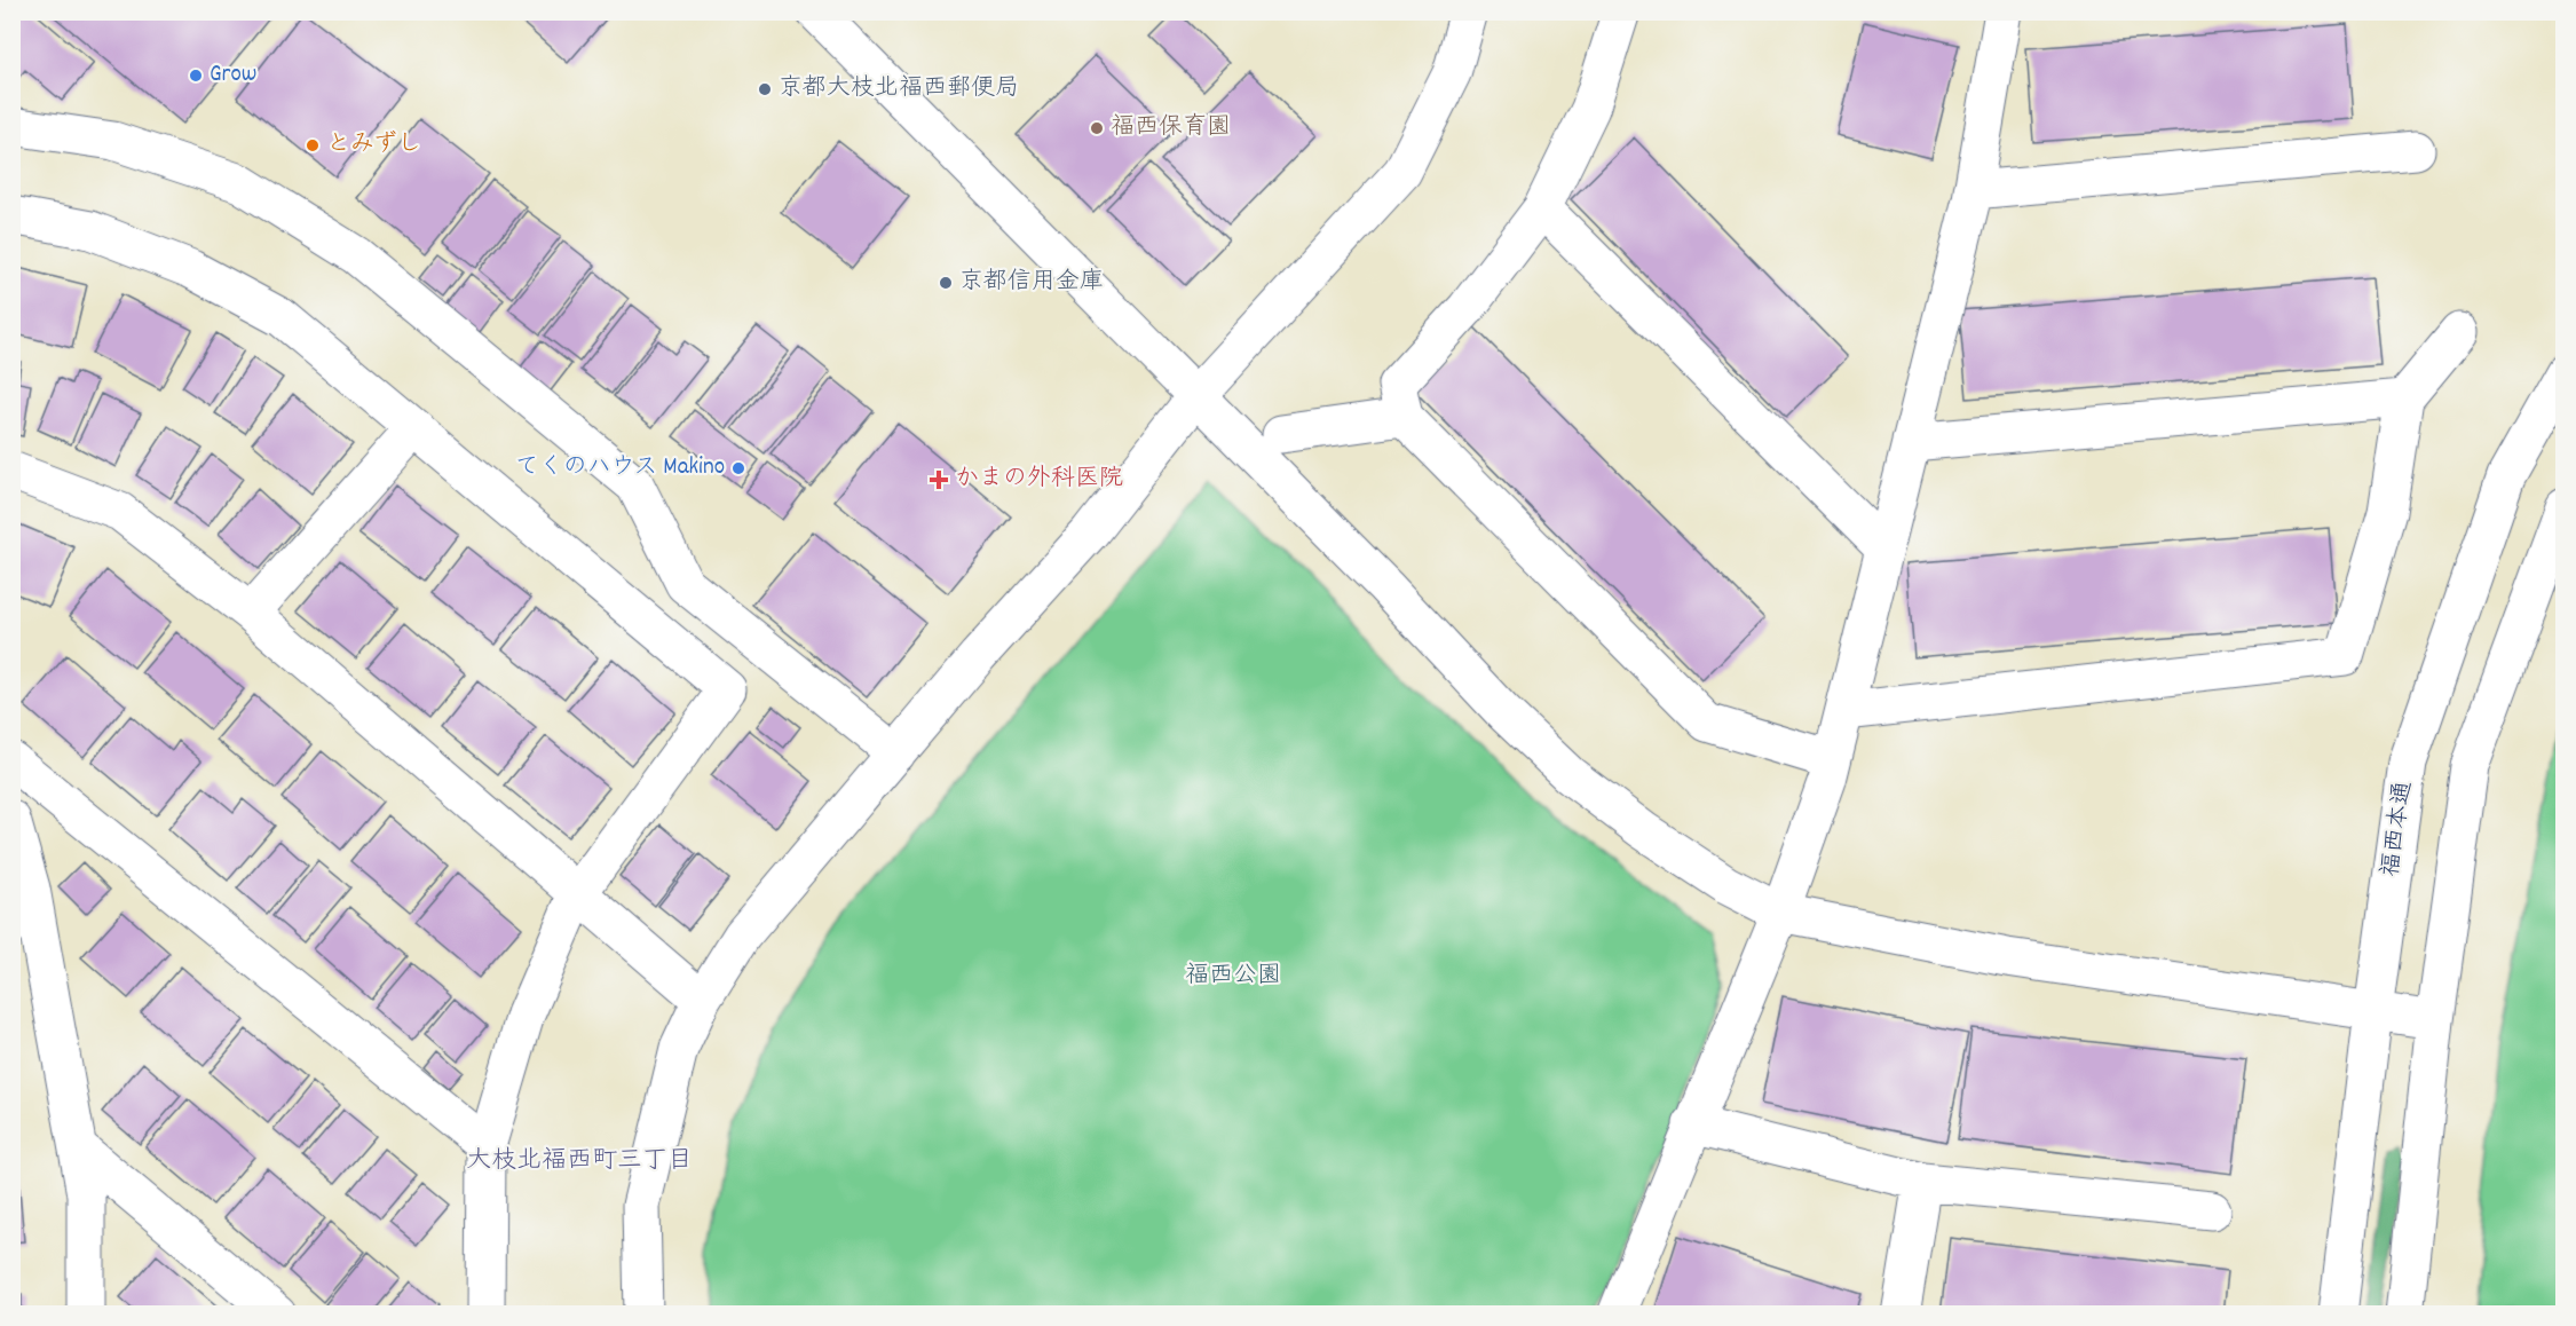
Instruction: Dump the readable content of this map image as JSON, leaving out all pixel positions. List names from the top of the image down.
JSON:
{
  "streets": {
    "street": ["福西本通"]
  },
  "districts": ["大枝北福西町三丁目"],
  "parks": ["福西公園"],
  "places": {
    "other": [
      "Grow",
      "京都大枝北福西郵便局",
      "福西保育園",
      "とみずし",
      "京都信用金庫",
      "てくのハウス Makino"
    ],
    "health": ["かまの外科医院"]
  }
}
